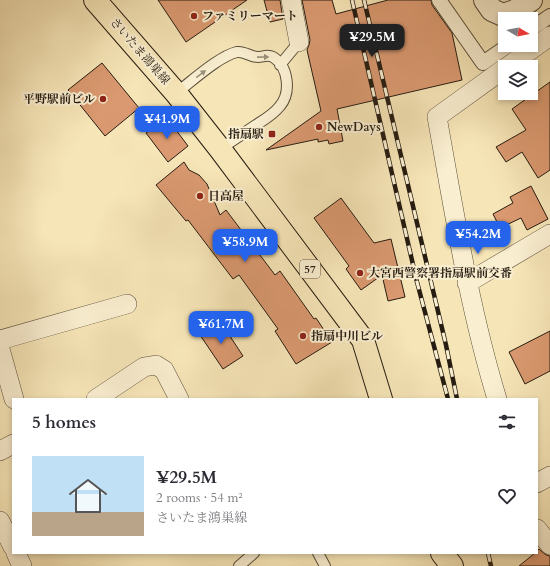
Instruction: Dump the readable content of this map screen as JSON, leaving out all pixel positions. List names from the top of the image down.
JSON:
{
  "streets": {
    "main road": ["さいたま鴻巣線", "57"]
  },
  "places": {
    "other": [
      "ファミリーマート",
      "平野駅前ビル",
      "NewDays",
      "日高屋",
      "大宮西警察署指扇駅前交番",
      "指扇中川ビル"
    ],
    "transit": ["指扇駅"]
  },
  "north": "right",
  "page": {
    "price": [
      "¥29.5M",
      "¥41.9M",
      "¥54.2M",
      "¥58.9M",
      "¥61.7M"
    ],
    "heading": "5 homes",
    "list": [
      {
        "name": "¥29.5M",
        "note": "2 rooms · 54 m² · さいたま鴻巣線"
      }
    ]
  }
}
